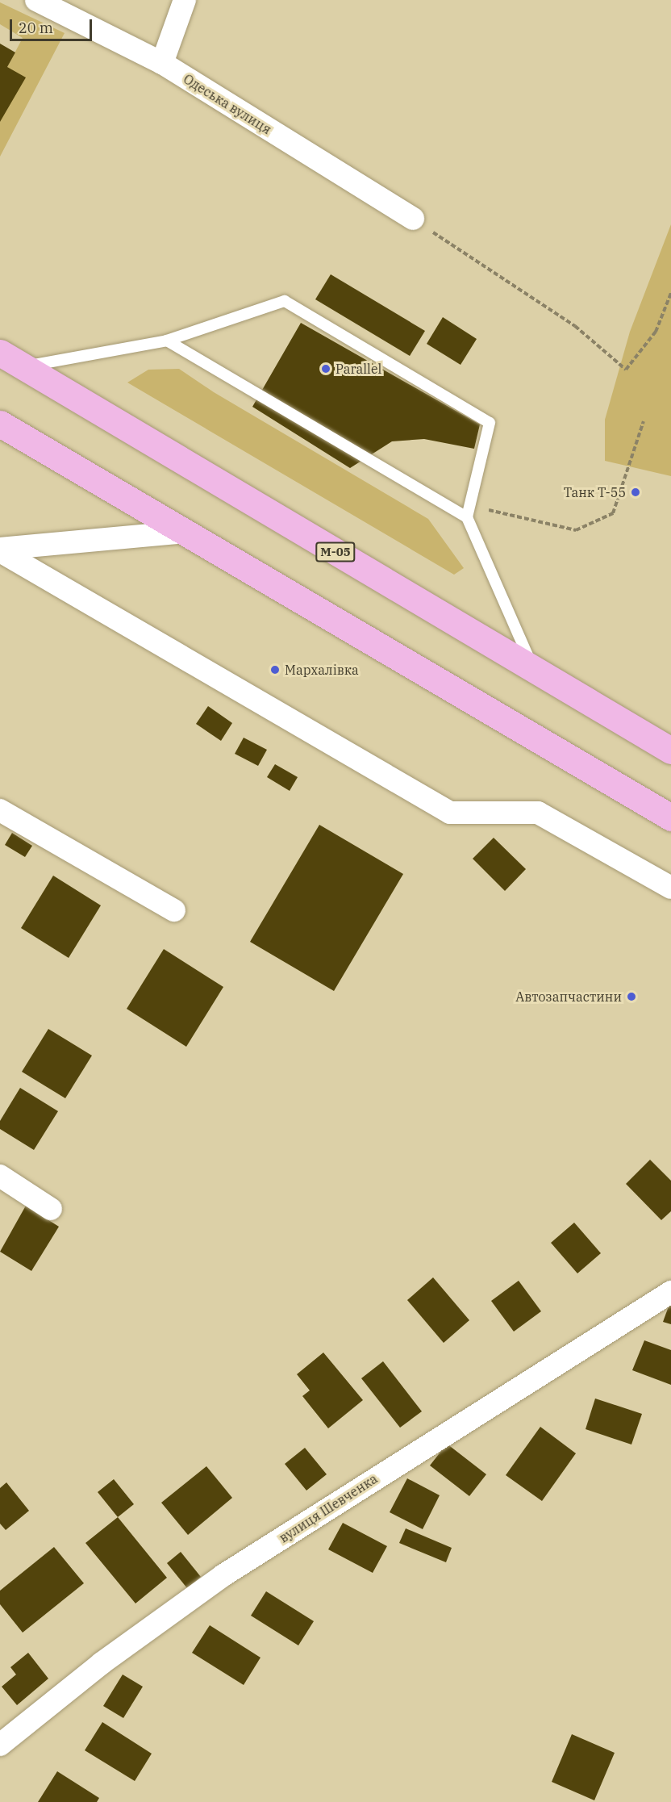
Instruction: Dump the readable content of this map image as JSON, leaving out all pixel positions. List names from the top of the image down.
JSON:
{
  "streets": {
    "highway": ["М-05"],
    "street": ["Одеська вулиця", "вулиця Шевченка"]
  },
  "places": [
    "Parallel",
    "Танк Т-55",
    "Мархалівка",
    "Автозапчастини"
  ],
  "scale_bar": "20 m"
}
